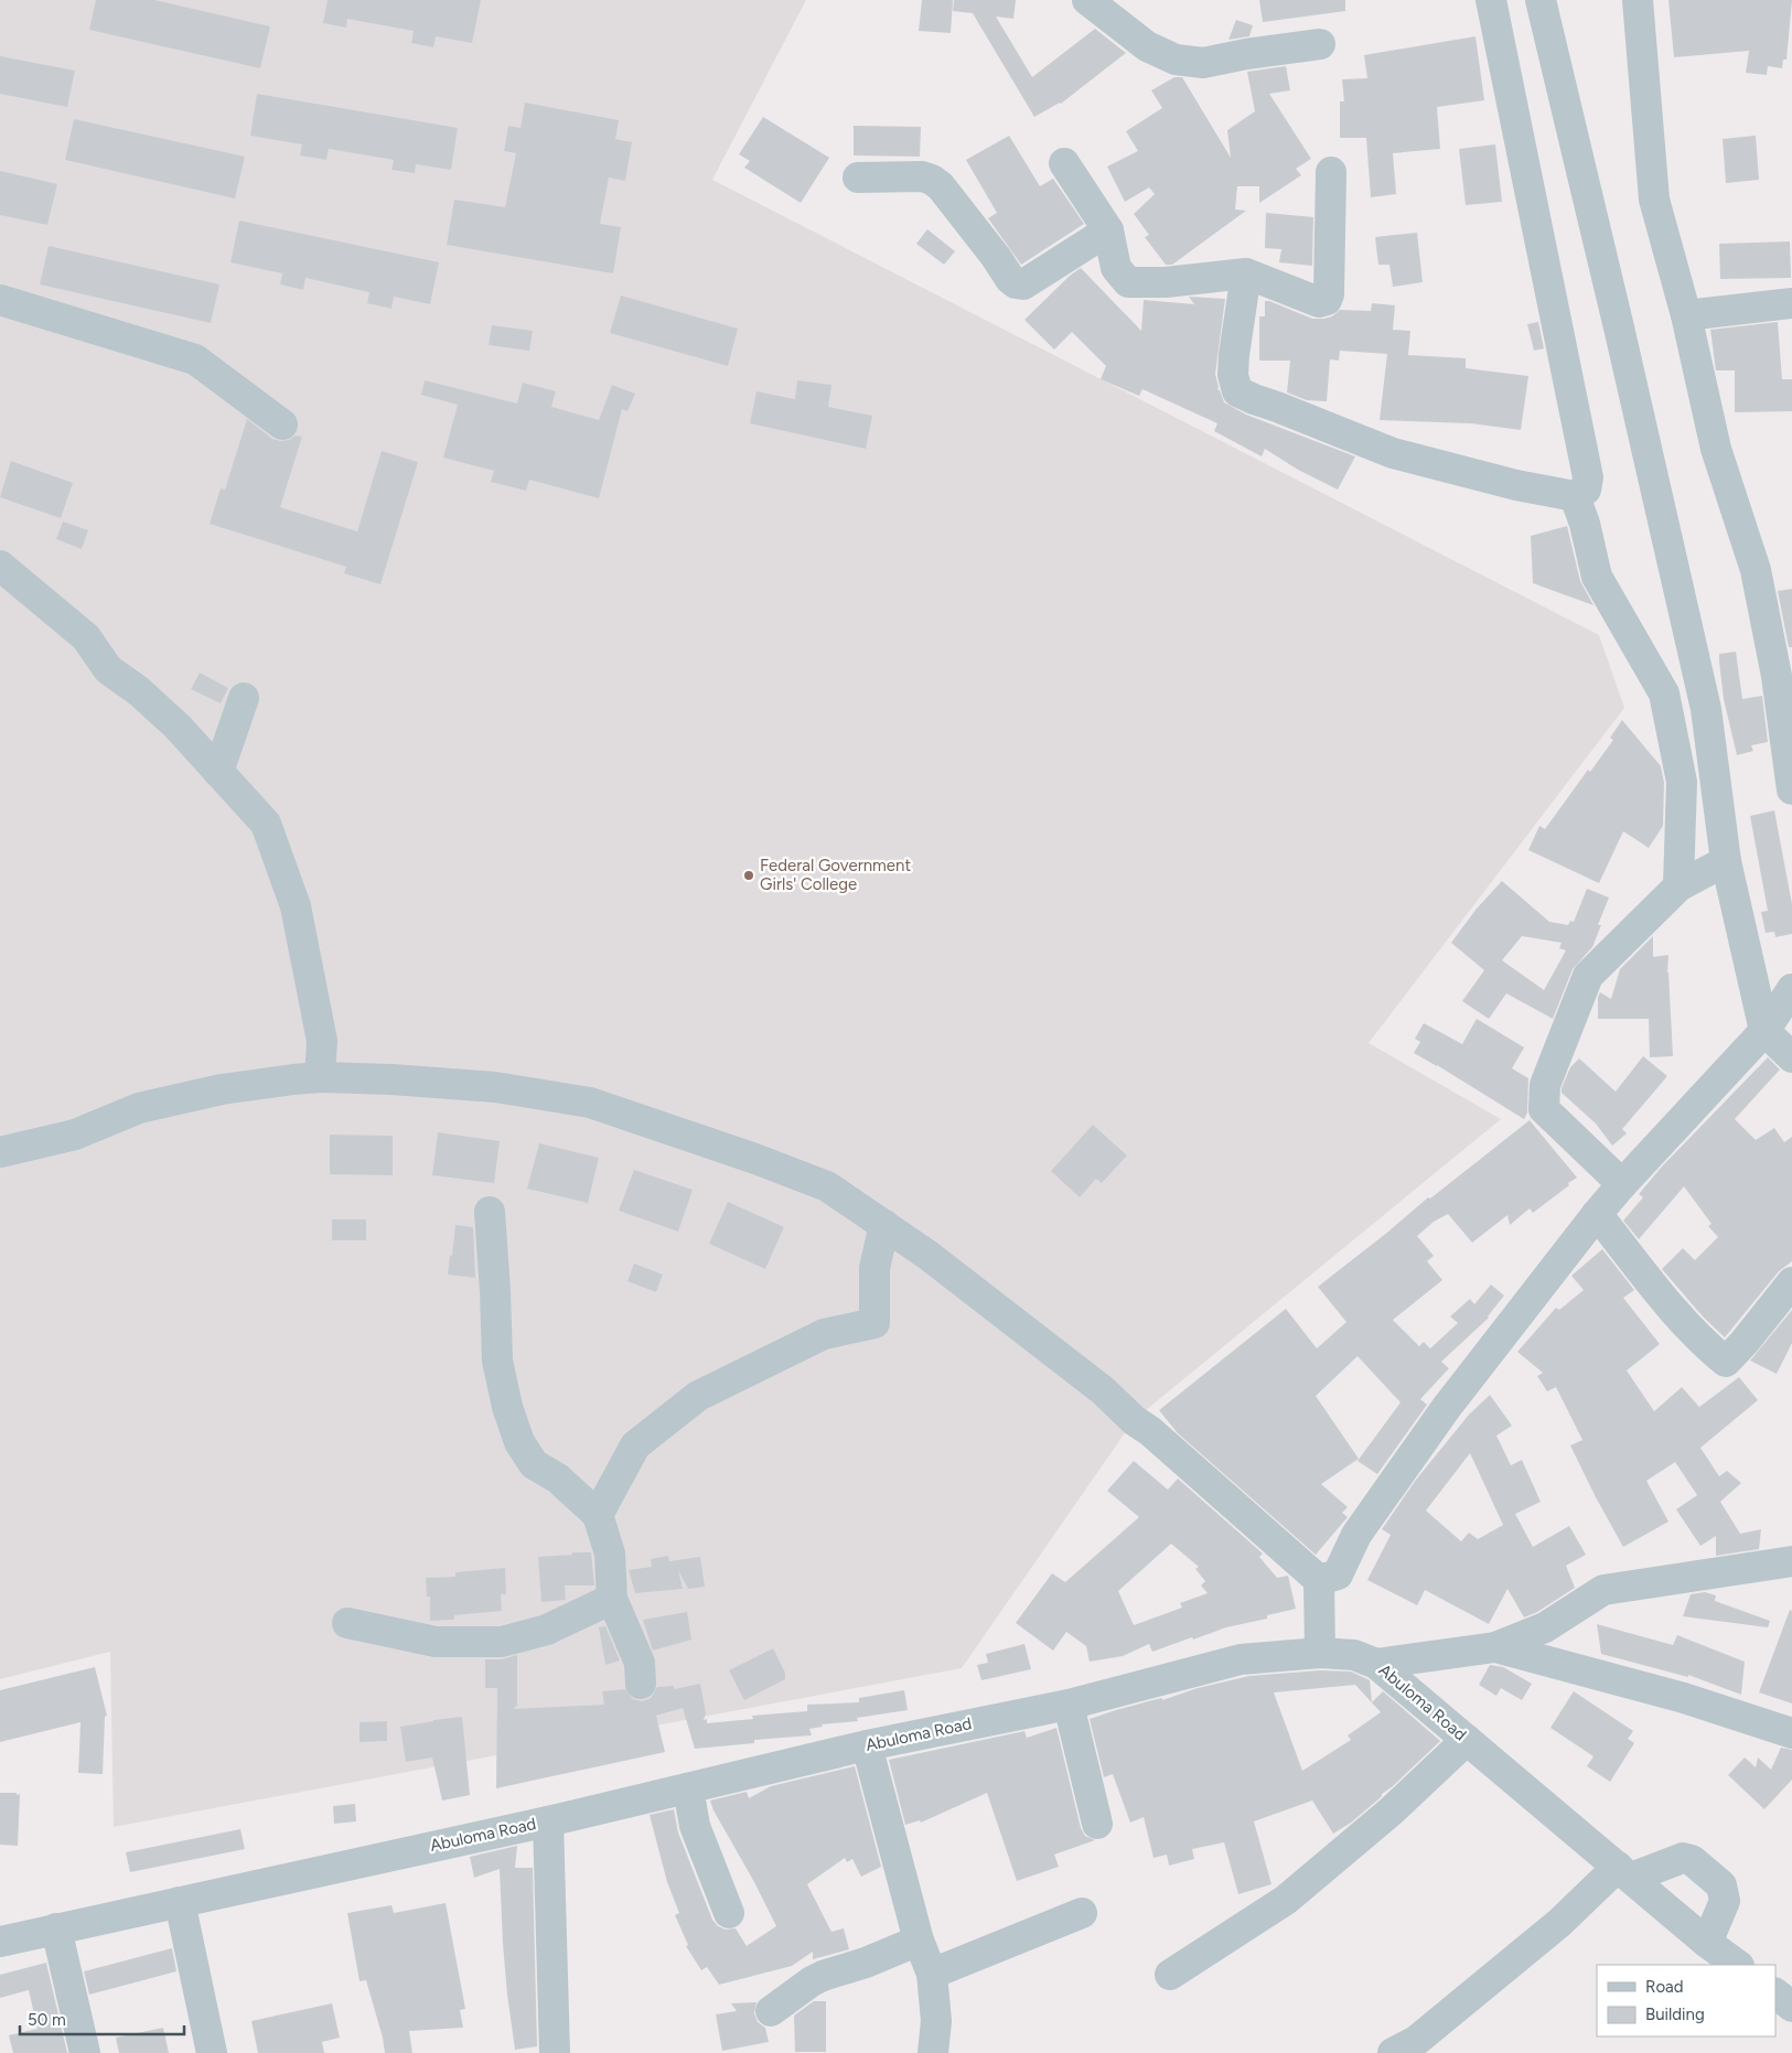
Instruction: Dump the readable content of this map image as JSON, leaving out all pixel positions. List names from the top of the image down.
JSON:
{
  "streets": {
    "street": ["Abuloma Road"]
  },
  "places": ["Federal Government Girls' College"],
  "legend": ["Road", "Building"],
  "scale_bar": "50 m"
}
